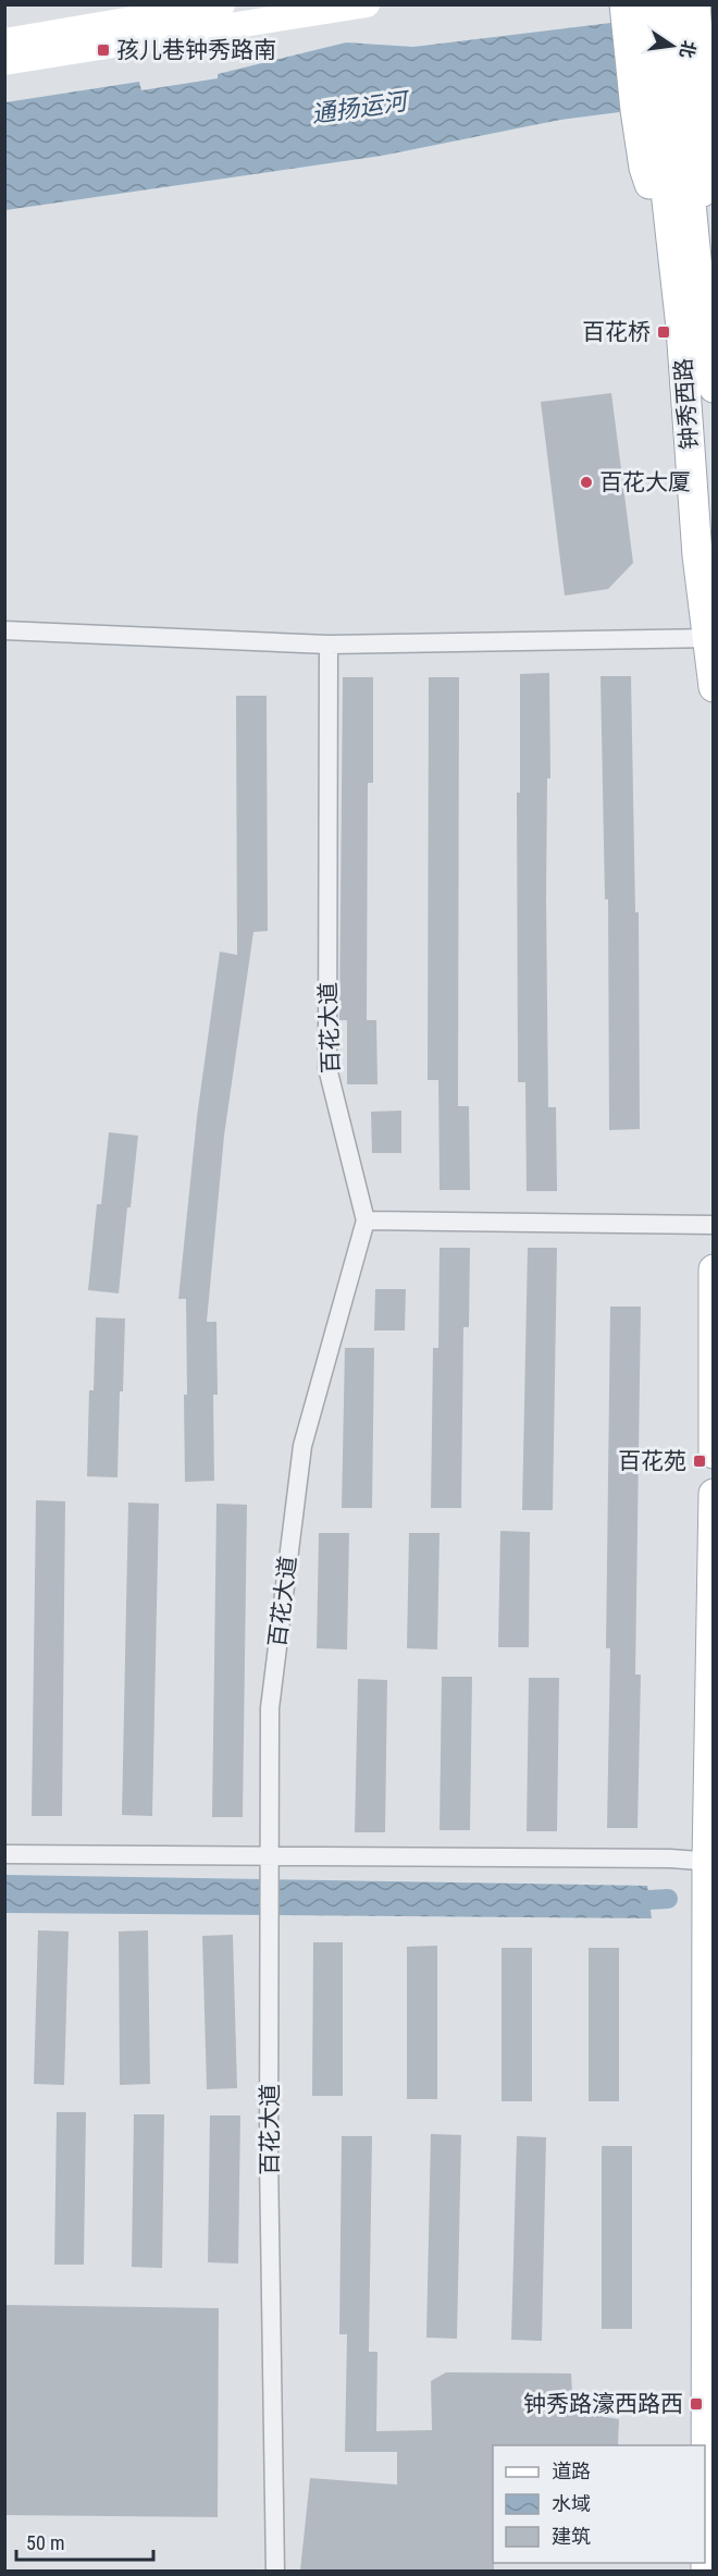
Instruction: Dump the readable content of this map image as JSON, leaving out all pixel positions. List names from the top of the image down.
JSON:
{
  "streets": {
    "main road": ["钟秀西路"],
    "street": ["百花大道"]
  },
  "water": ["通扬运河"],
  "places": {
    "transit": [
      "孩儿巷钟秀路南",
      "百花桥",
      "百花苑",
      "钟秀路濠西路西"
    ],
    "other": ["百花大厦"]
  },
  "legend": ["道路", "水域", "建筑"],
  "scale_bar": "50 m",
  "north": "right"
}
